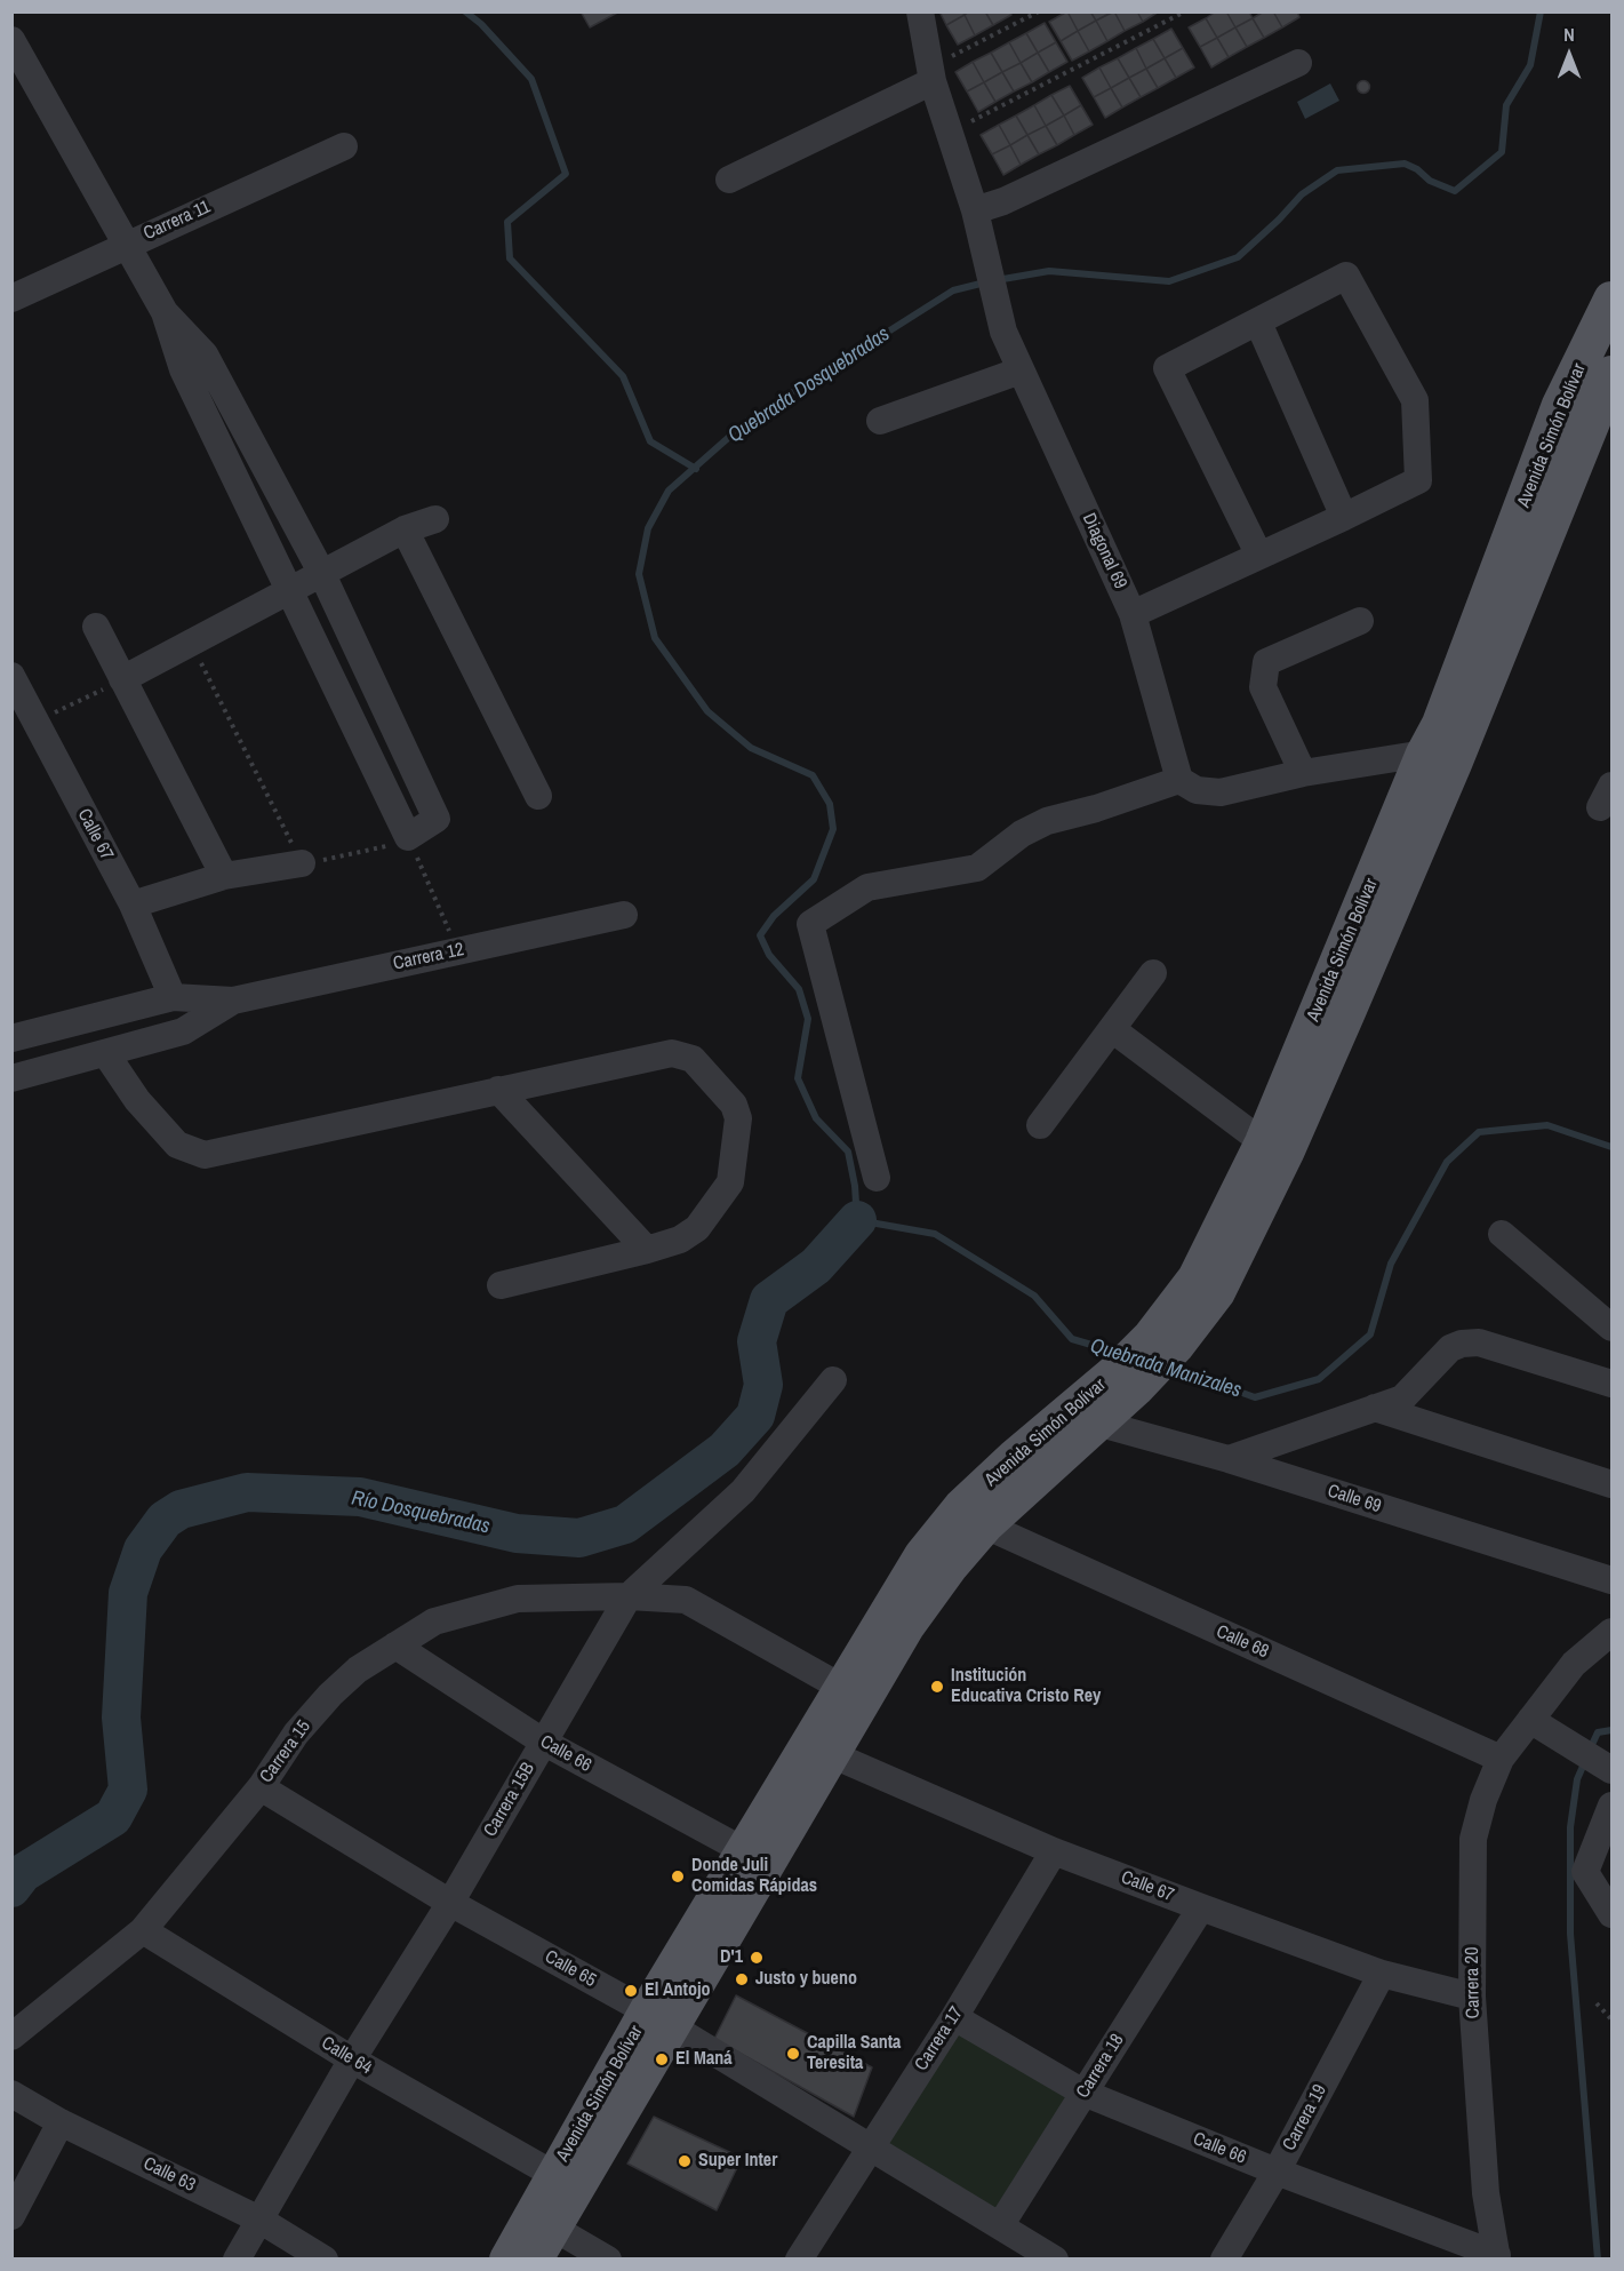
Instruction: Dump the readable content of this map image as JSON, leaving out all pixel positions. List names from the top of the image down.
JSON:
{
  "streets": {
    "main road": ["Avenida Simón Bolívar"],
    "street": [
      "Carrera 11",
      "Diagonal 69",
      "Calle 67",
      "Carrera 12",
      "Calle 69",
      "Calle 68",
      "Carrera 15",
      "Calle 66",
      "Carrera 15B",
      "Calle 65",
      "Carrera 20",
      "Carrera 17",
      "Calle 64",
      "Carrera 18",
      "Carrera 19",
      "Calle 63"
    ]
  },
  "crossings": [
    ["Avenida Simón Bolívar", "Calle 67"],
    ["Avenida Simón Bolívar", "Calle 69"],
    ["Avenida Simón Bolívar", "Calle 68"],
    ["Avenida Simón Bolívar", "Calle 66"],
    ["Avenida Simón Bolívar", "Calle 65"],
    ["Avenida Simón Bolívar", "Calle 64"],
    ["Calle 67", "Carrera 12"],
    ["Calle 67", "Carrera 20"],
    ["Calle 67", "Carrera 17"],
    ["Calle 67", "Carrera 18"],
    ["Calle 67", "Carrera 19"],
    ["Calle 68", "Carrera 20"],
    ["Carrera 15", "Calle 66"],
    ["Carrera 15", "Carrera 15B"],
    ["Carrera 15", "Calle 65"],
    ["Carrera 15", "Calle 64"],
    ["Calle 66", "Carrera 15B"],
    ["Calle 66", "Carrera 20"],
    ["Calle 66", "Carrera 17"],
    ["Calle 66", "Carrera 18"],
    ["Calle 66", "Carrera 19"],
    ["Carrera 15B", "Calle 65"],
    ["Carrera 15B", "Calle 64"],
    ["Carrera 15B", "Calle 63"],
    ["Calle 65", "Carrera 17"],
    ["Calle 65", "Carrera 18"]
  ],
  "water": ["Quebrada Dosquebradas", "Quebrada Manizales", "Río Dosquebradas"],
  "places": [
    "Institución Educativa Cristo Rey",
    "Donde Juli Comidas Rápidas",
    "D'1",
    "Justo y bueno",
    "El Antojo",
    "Capilla Santa Teresita",
    "El Maná",
    "Super Inter"
  ],
  "north": "top"
}
